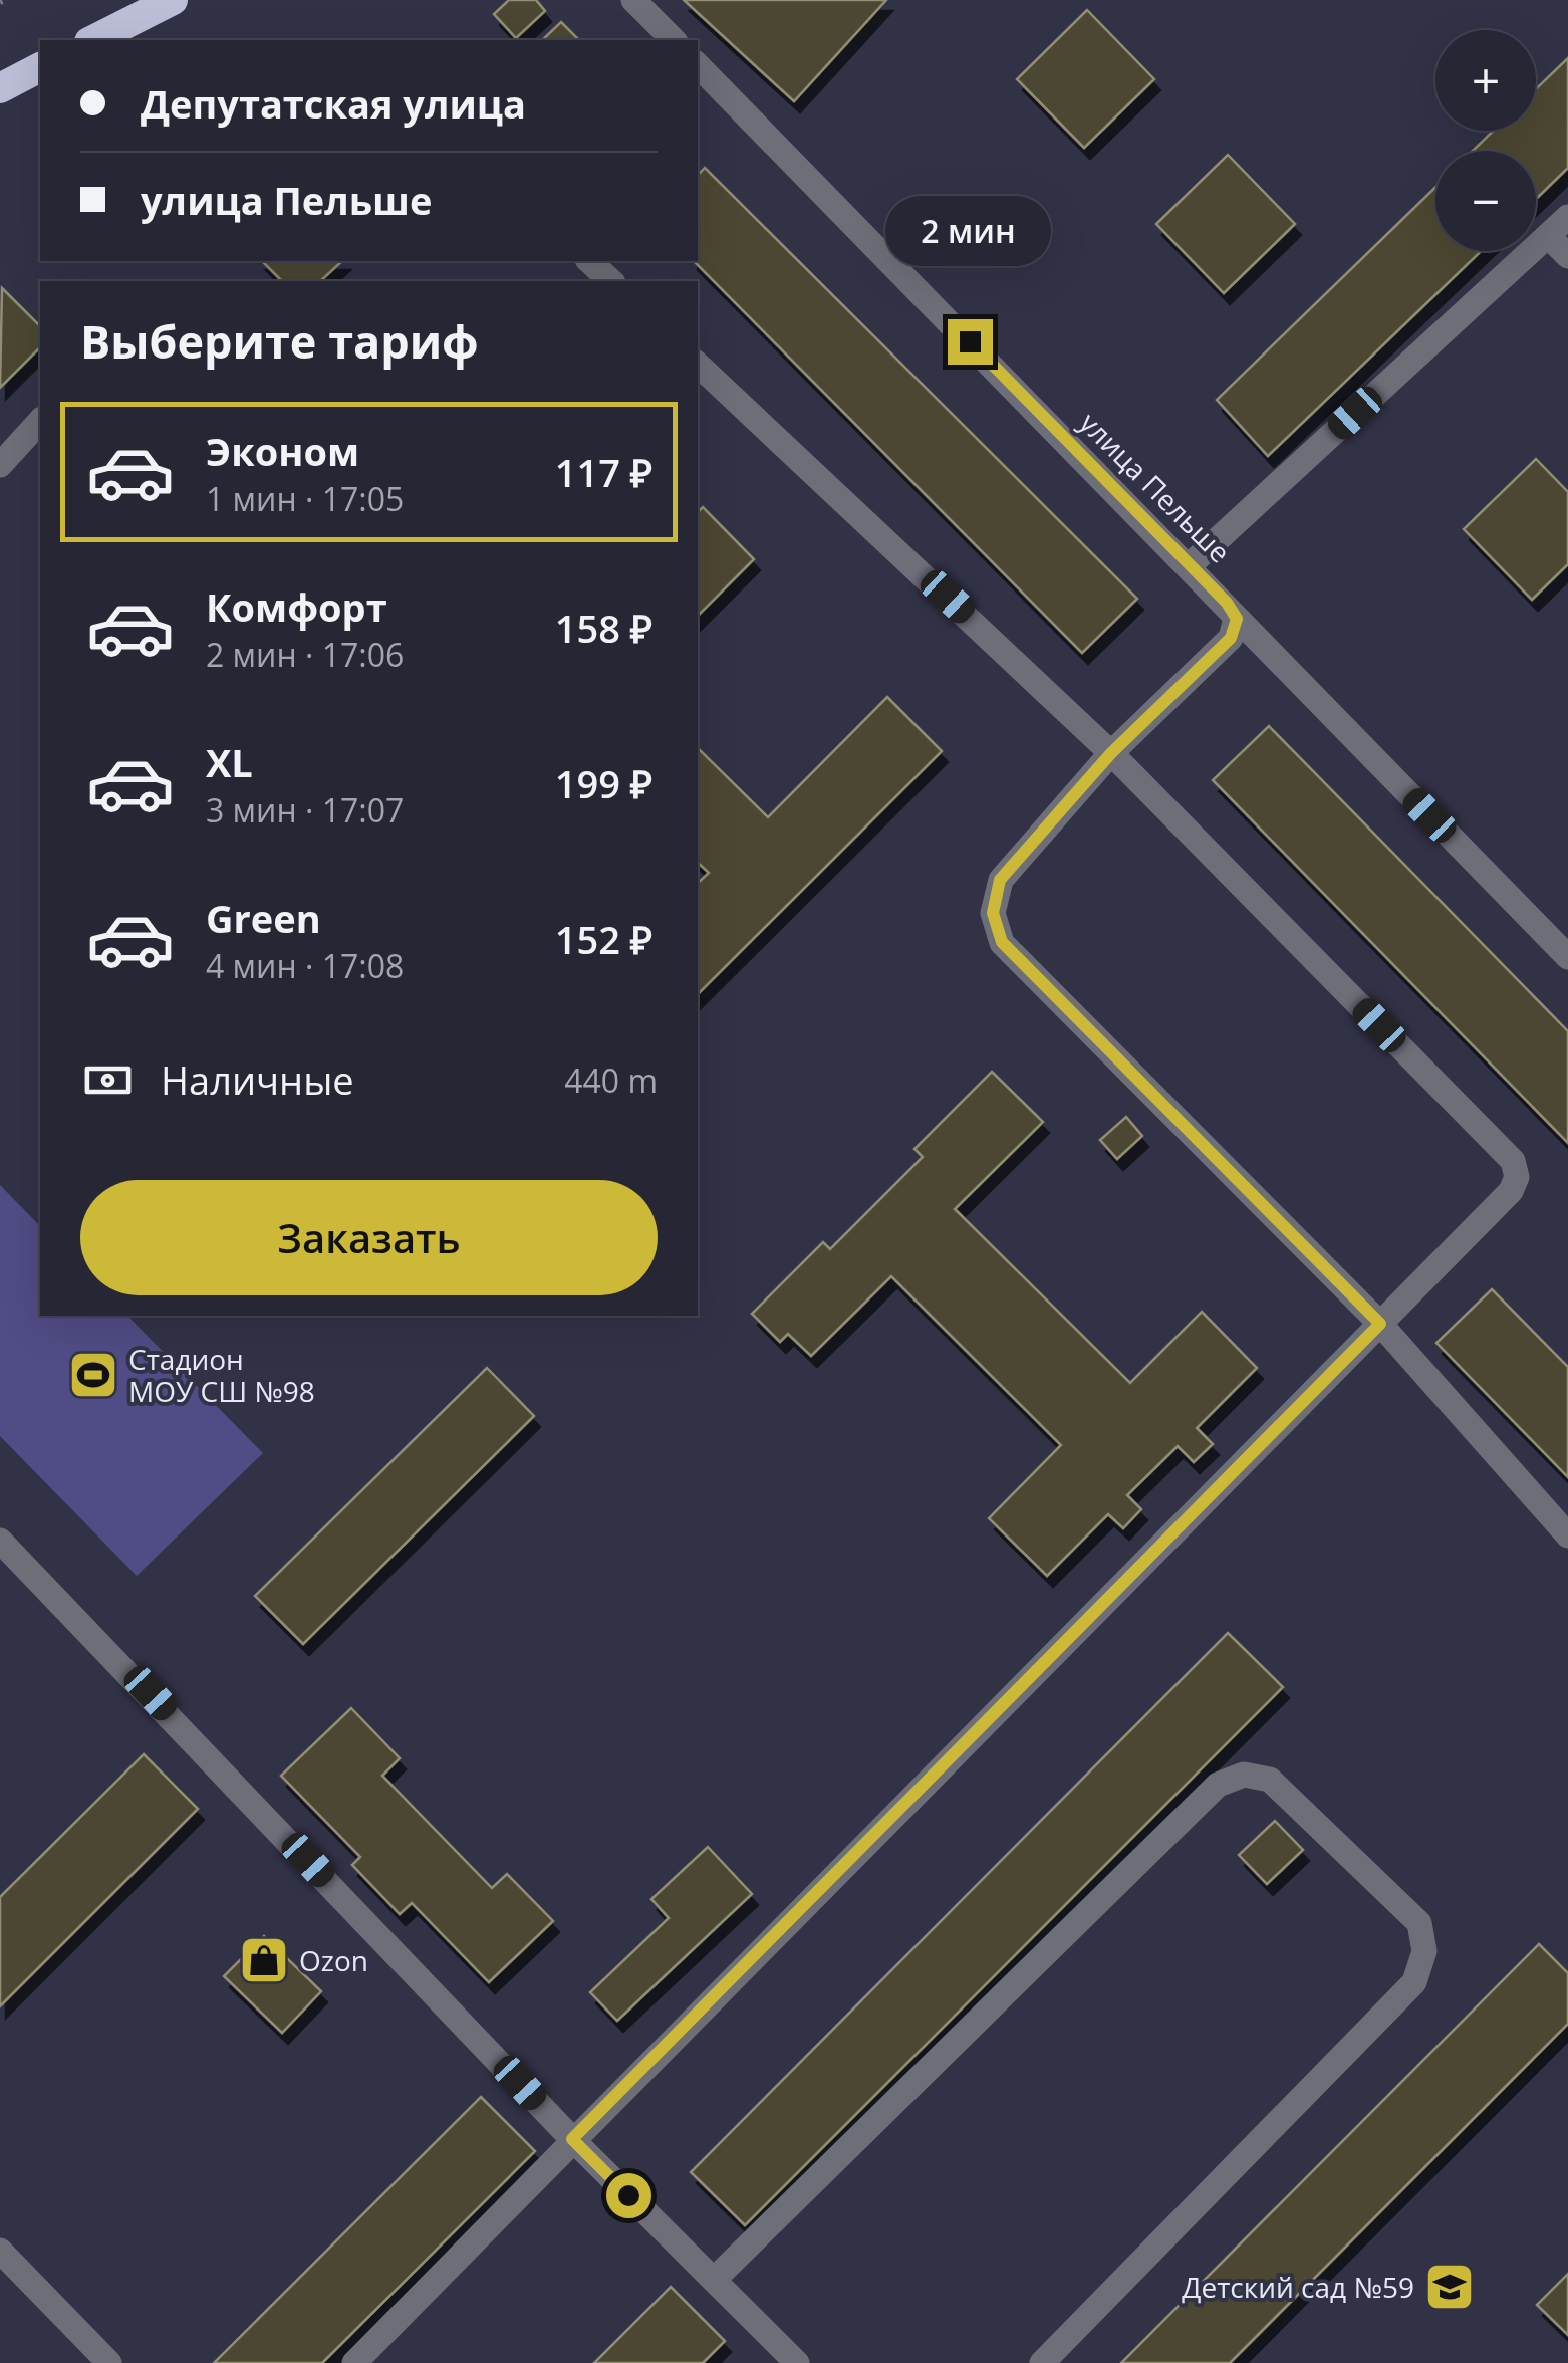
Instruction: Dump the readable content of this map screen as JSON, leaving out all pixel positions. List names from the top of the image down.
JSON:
{
  "streets": {
    "street": ["улица Пельше"]
  },
  "places": {
    "sports": ["Стадион МОУ СШ №98"],
    "shop": ["Ozon"],
    "school or university": ["Детский сад №59"]
  },
  "page": {
    "map_buttons": ["+", "−"],
    "banner": ["Депутатская улица", "улица Пельше"],
    "bubble": "2 мин",
    "heading": "Выберите тариф",
    "list": [
      {
        "name": "Эконом",
        "note": "1 мин · 17:05",
        "value": "117 ₽"
      },
      {
        "name": "Комфорт",
        "note": "2 мин · 17:06",
        "value": "158 ₽"
      },
      {
        "name": "XL",
        "note": "3 мин · 17:07",
        "value": "199 ₽"
      },
      {
        "name": "Green",
        "note": "4 мин · 17:08",
        "value": "152 ₽"
      }
    ],
    "pay": ["Наличные", "440 m"],
    "buttons": "Заказать"
  }
}
